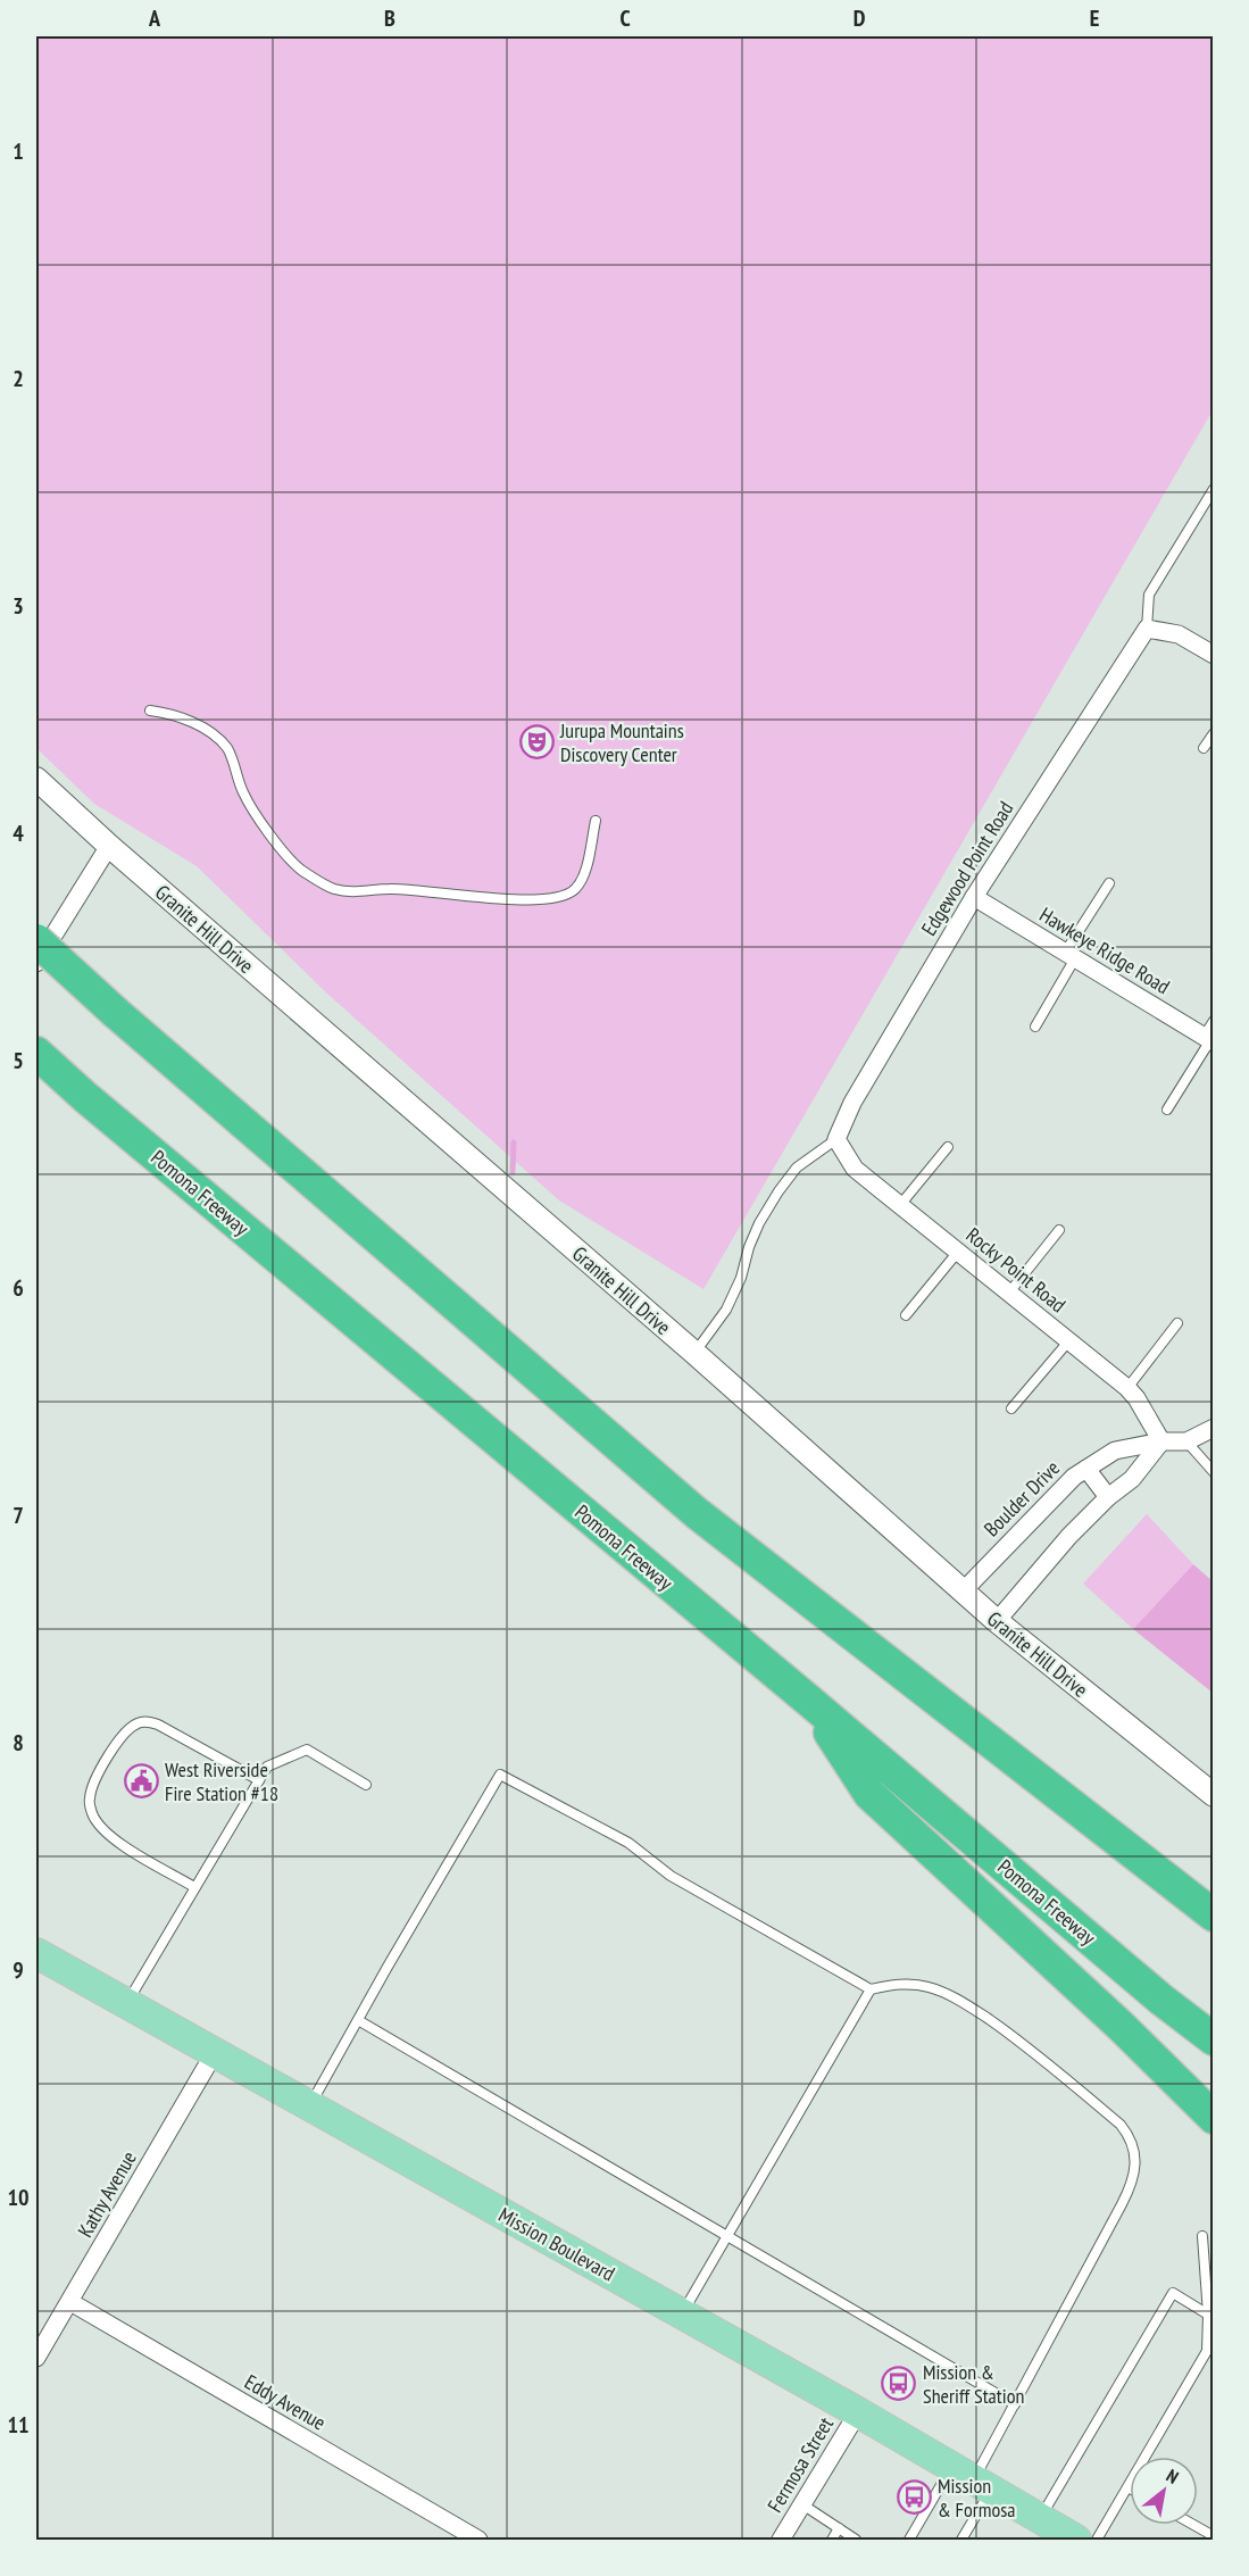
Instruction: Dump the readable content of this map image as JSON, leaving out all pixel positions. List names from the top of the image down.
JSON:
{
  "streets": {
    "highway": ["Pomona Freeway"],
    "main road": ["Mission Boulevard"],
    "street": [
      "Edgewood Point Road",
      "Granite Hill Drive",
      "Hawkeye Ridge Road",
      "Rocky Point Road",
      "Boulder Drive",
      "Kathy Avenue",
      "Eddy Avenue",
      "Fermosa Street"
    ]
  },
  "crossings": [
    ["Edgewood Point Road", "Hawkeye Ridge Road"],
    ["Edgewood Point Road", "Rocky Point Road"],
    ["Granite Hill Drive", "Boulder Drive"],
    ["Rocky Point Road", "Boulder Drive"],
    ["Kathy Avenue", "Mission Boulevard"],
    ["Kathy Avenue", "Eddy Avenue"],
    ["Mission Boulevard", "Fermosa Street"]
  ],
  "places": {
    "theatre": ["Jurupa Mountains Discovery Center"],
    "public building": ["West Riverside Fire Station #18"],
    "bus stop": ["Mission & Sheriff Station", "Mission & Formosa"]
  },
  "north": "top right",
  "grid": {
    "columns": [
      "A",
      "B",
      "C",
      "D",
      "E"
    ],
    "rows": [
      "1",
      "2",
      "3",
      "4",
      "5",
      "6",
      "7",
      "8",
      "9",
      "10",
      "11"
    ]
  }
}
